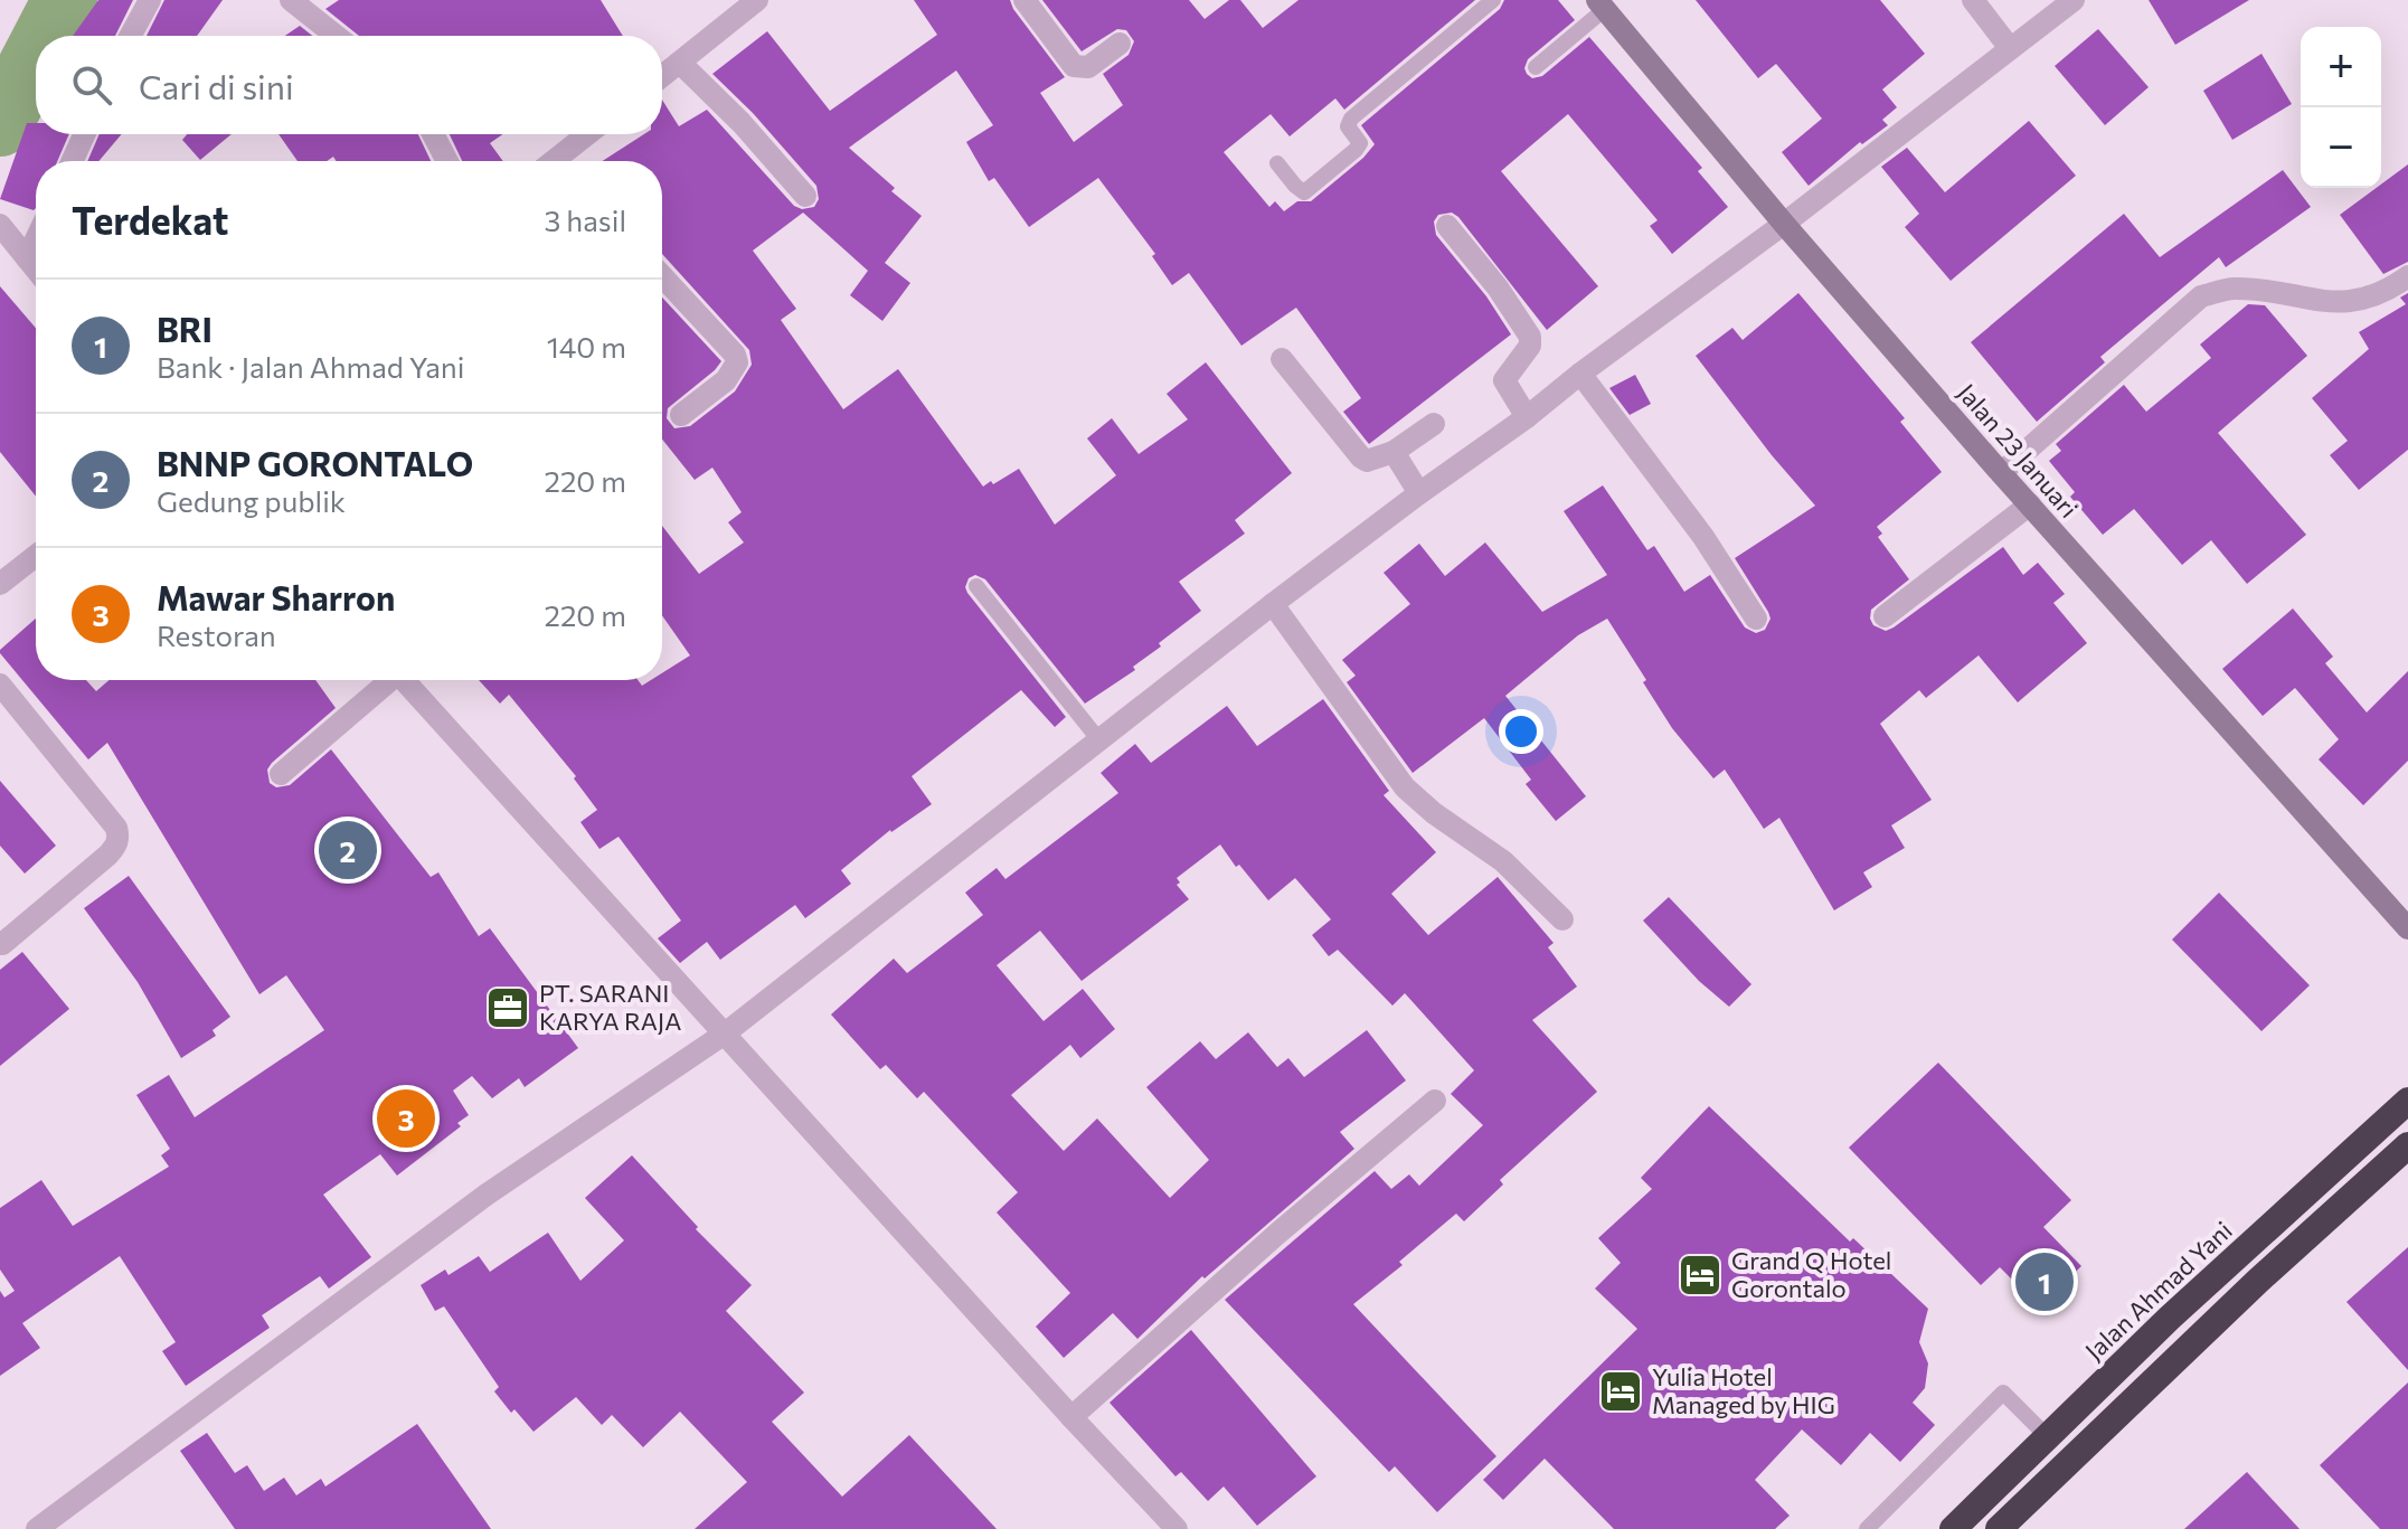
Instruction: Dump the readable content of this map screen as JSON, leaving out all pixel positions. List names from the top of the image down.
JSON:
{
  "streets": {
    "highway": ["Jalan Ahmad Yani"],
    "street": ["Jalan 23 Januari"]
  },
  "places": {
    "office": ["PT. SARANI KARYA RAJA"],
    "hotel": ["Grand Q Hotel Gorontalo", "Yulia Hotel Managed by HIG"]
  },
  "page": {
    "map_buttons": ["+", "−"],
    "search": "Cari di sini",
    "heading": ["Terdekat", "3 hasil"],
    "list": [
      {
        "mark": "1",
        "name": "BRI",
        "note": "Bank · Jalan Ahmad Yani",
        "value": "140 m"
      },
      {
        "mark": "2",
        "name": "BNNP GORONTALO",
        "note": "Gedung publik",
        "value": "220 m"
      },
      {
        "mark": "3",
        "name": "Mawar Sharron",
        "note": "Restoran",
        "value": "220 m"
      }
    ],
    "pins": ["2", "3", "1"]
  }
}
